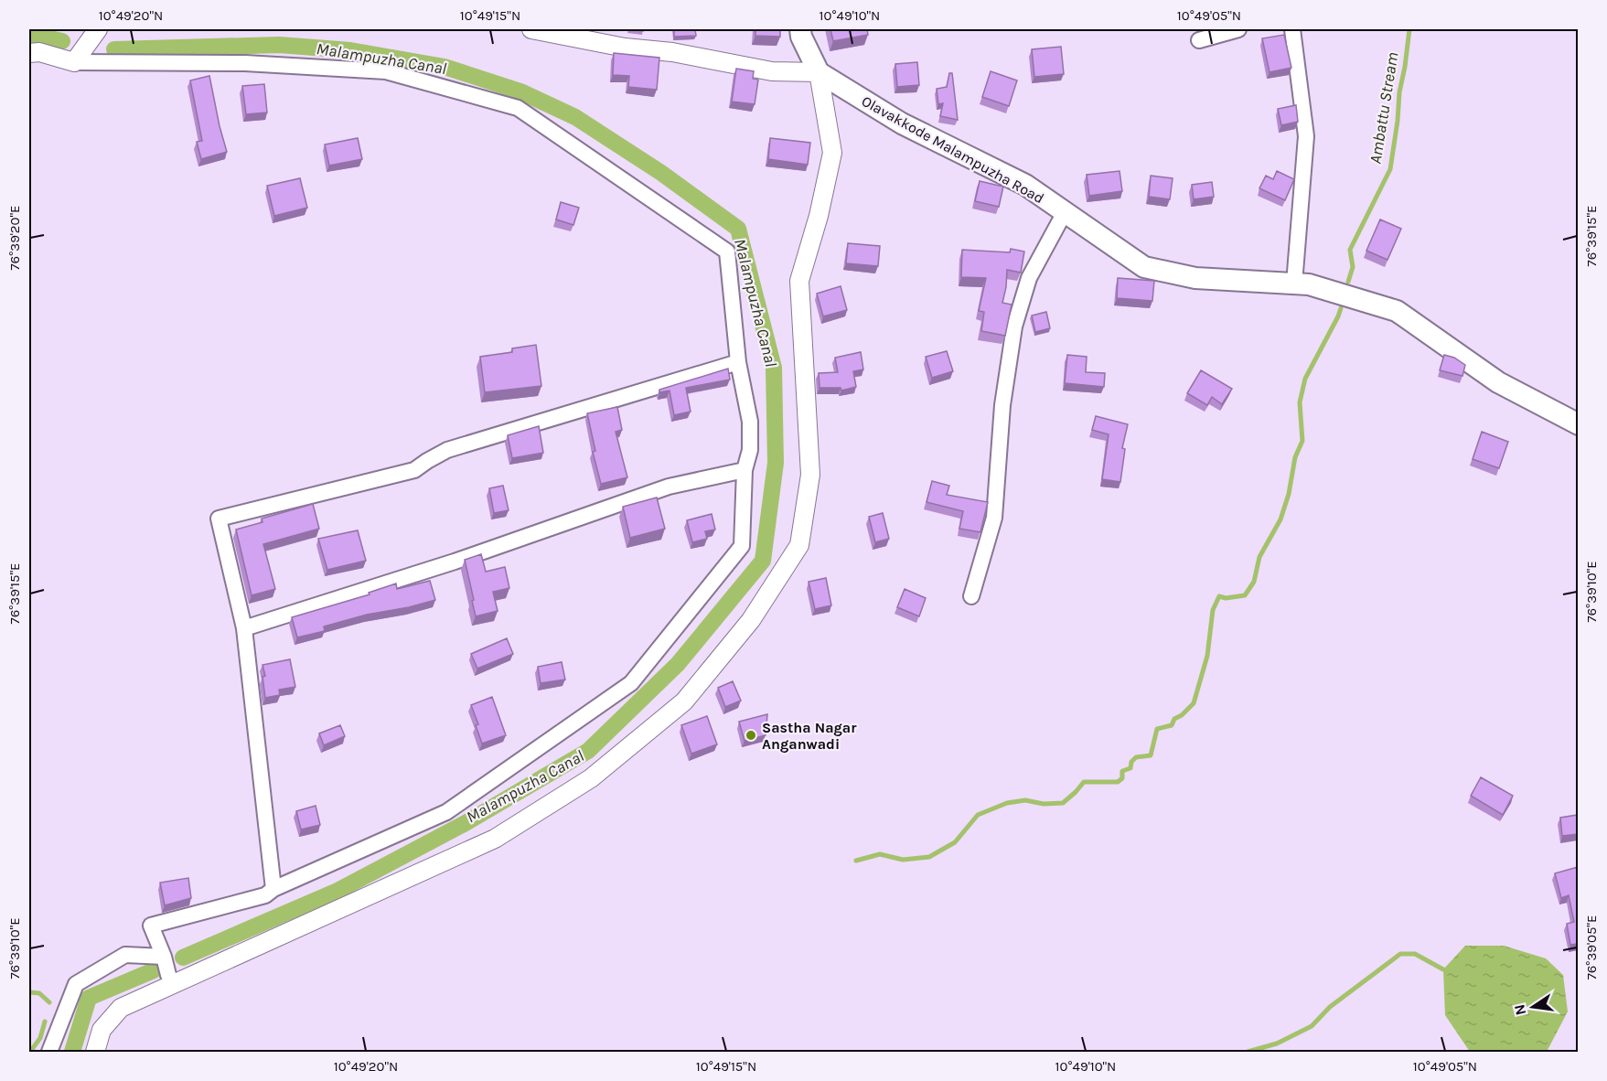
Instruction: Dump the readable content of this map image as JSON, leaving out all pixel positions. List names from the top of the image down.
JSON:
{
  "streets": {
    "main road": ["Olavakkode Malampuzha Road"]
  },
  "water": ["Malampuzha Canal", "Ambattu Stream"],
  "places": ["Sastha Nagar Anganwadi"],
  "north": "left",
  "coordinates": [
    "10°49'20\"N",
    "10°49'15\"N",
    "10°49'10\"N",
    "10°49'05\"N",
    "76°39'15\"E",
    "76°39'20\"E",
    "76°39'10\"E",
    "76°39'05\"E"
  ]
}
